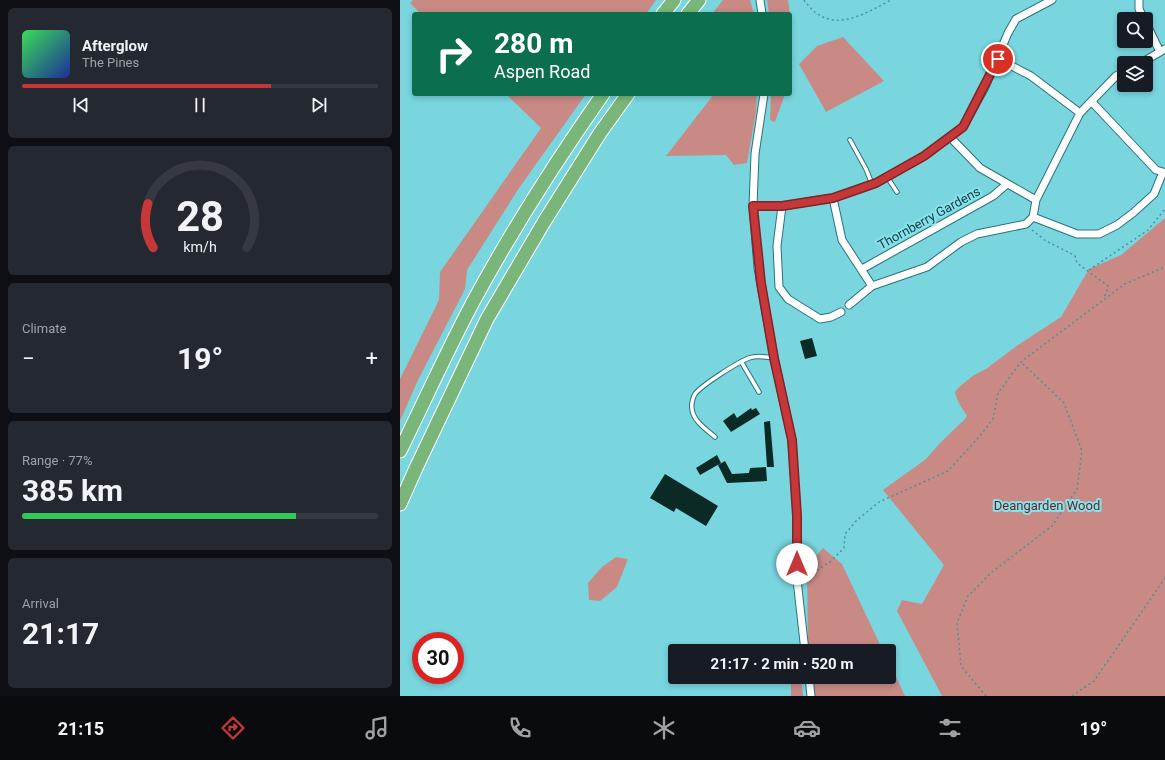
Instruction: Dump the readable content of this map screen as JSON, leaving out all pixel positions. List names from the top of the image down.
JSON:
{
  "streets": {
    "street": ["Thornberry Gardens"]
  },
  "parks": ["Deangarden Wood"],
  "page": {
    "turn": ["280 m", "Aspen Road"],
    "song": ["Afterglow", "The Pines"],
    "tile": [
      "Climate",
      ["Range · 77%", "385 km"],
      ["Arrival", "21:17"]
    ],
    "heat": ["−", "19°", "+"],
    "limit": "30",
    "trip": "21:17 · 2 min · 520 m",
    "tabs": ["21:15", "19°"],
    "gauge": ["28", "km/h"]
  }
}
